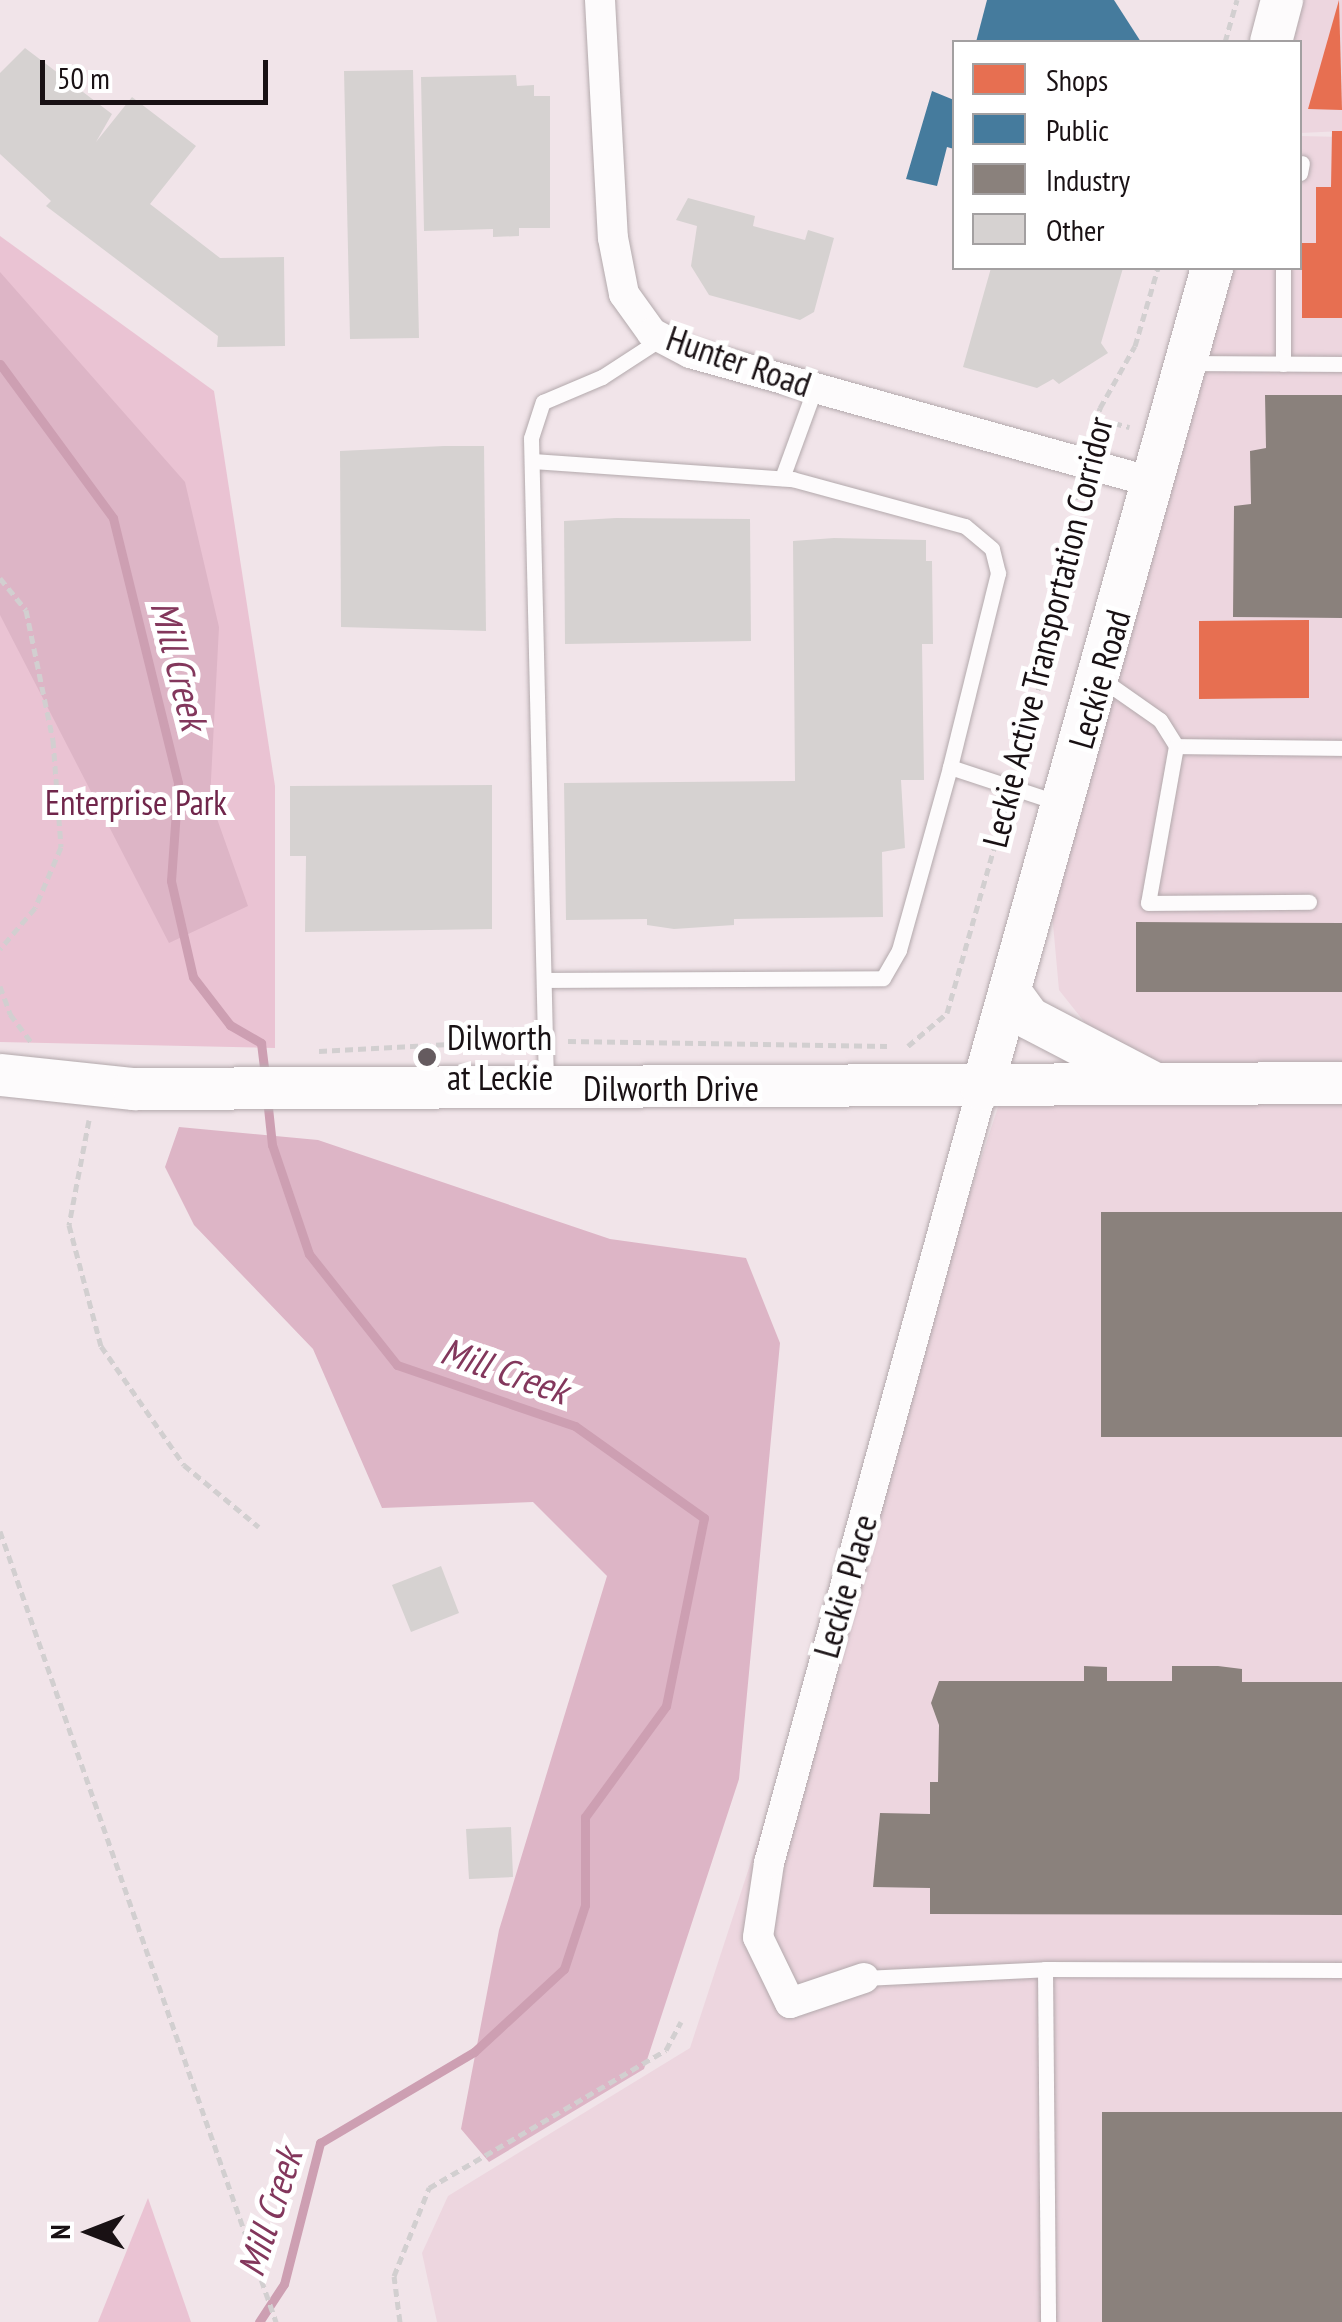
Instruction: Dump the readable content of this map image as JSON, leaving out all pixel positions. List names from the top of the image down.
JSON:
{
  "streets": {
    "main road": ["Leckie Road", "Dilworth Drive"],
    "street": ["Hunter Road", "Leckie Place"],
    "path": ["Leckie Active Transportation Corridor"]
  },
  "crossings": [
    ["Hunter Road", "Leckie Active Transportation Corridor"],
    ["Hunter Road", "Leckie Road"],
    ["Leckie Road", "Dilworth Drive"],
    ["Leckie Road", "Leckie Place"],
    ["Dilworth Drive", "Leckie Place"]
  ],
  "water": ["Mill Creek"],
  "parks": ["Enterprise Park"],
  "places": ["Dilworth at Leckie"],
  "legend": [
    "Shops",
    "Public",
    "Industry",
    "Other"
  ],
  "scale_bar": "50 m",
  "north": "left"
}
